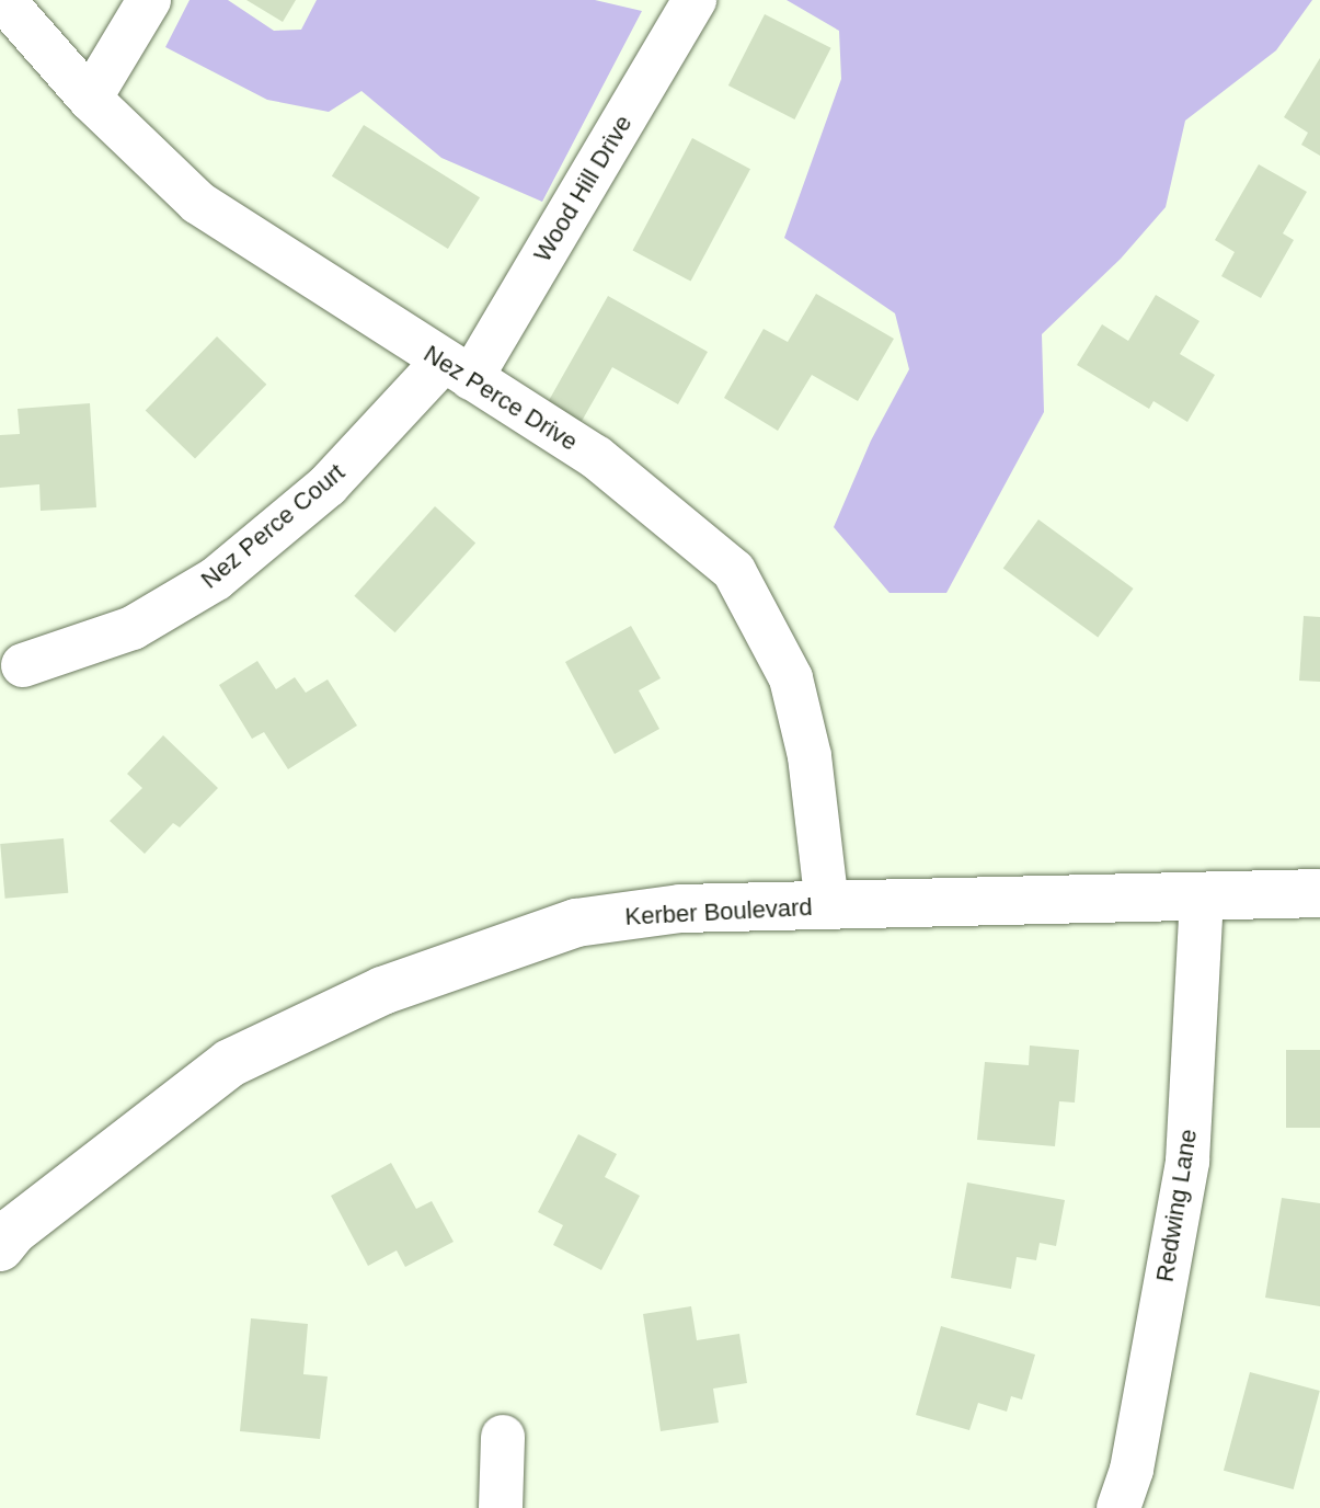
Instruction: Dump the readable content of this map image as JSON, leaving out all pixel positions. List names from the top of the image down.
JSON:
{
  "streets": {
    "street": [
      "Wood Hill Drive",
      "Nez Perce Drive",
      "Nez Perce Court",
      "Kerber Boulevard",
      "Redwing Lane"
    ]
  },
  "crossings": [
    ["Wood Hill Drive", "Nez Perce Drive"],
    ["Wood Hill Drive", "Nez Perce Court"],
    ["Nez Perce Drive", "Nez Perce Court"],
    ["Nez Perce Drive", "Kerber Boulevard"],
    ["Kerber Boulevard", "Redwing Lane"]
  ]
}
